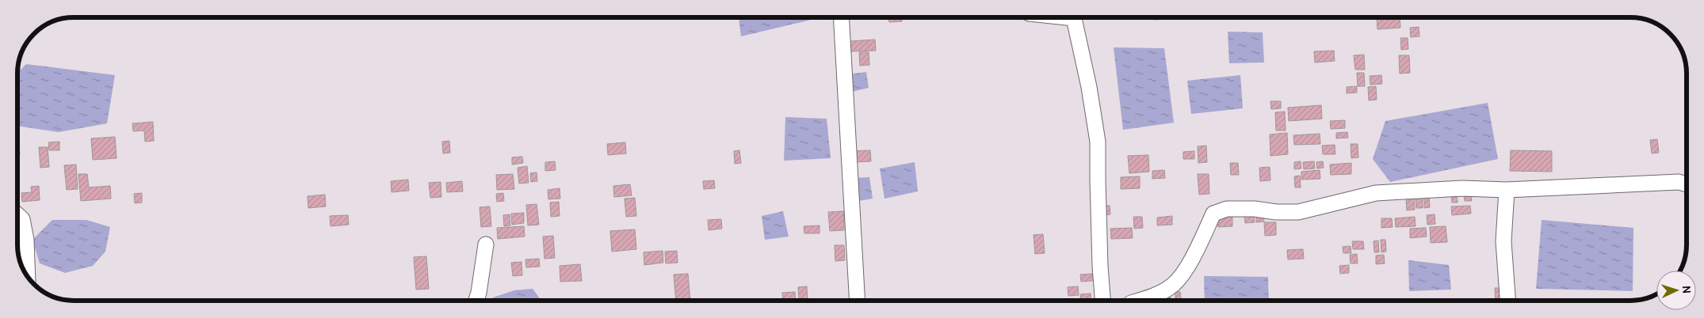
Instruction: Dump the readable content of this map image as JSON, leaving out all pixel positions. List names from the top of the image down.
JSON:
{
  "north": "right"
}
